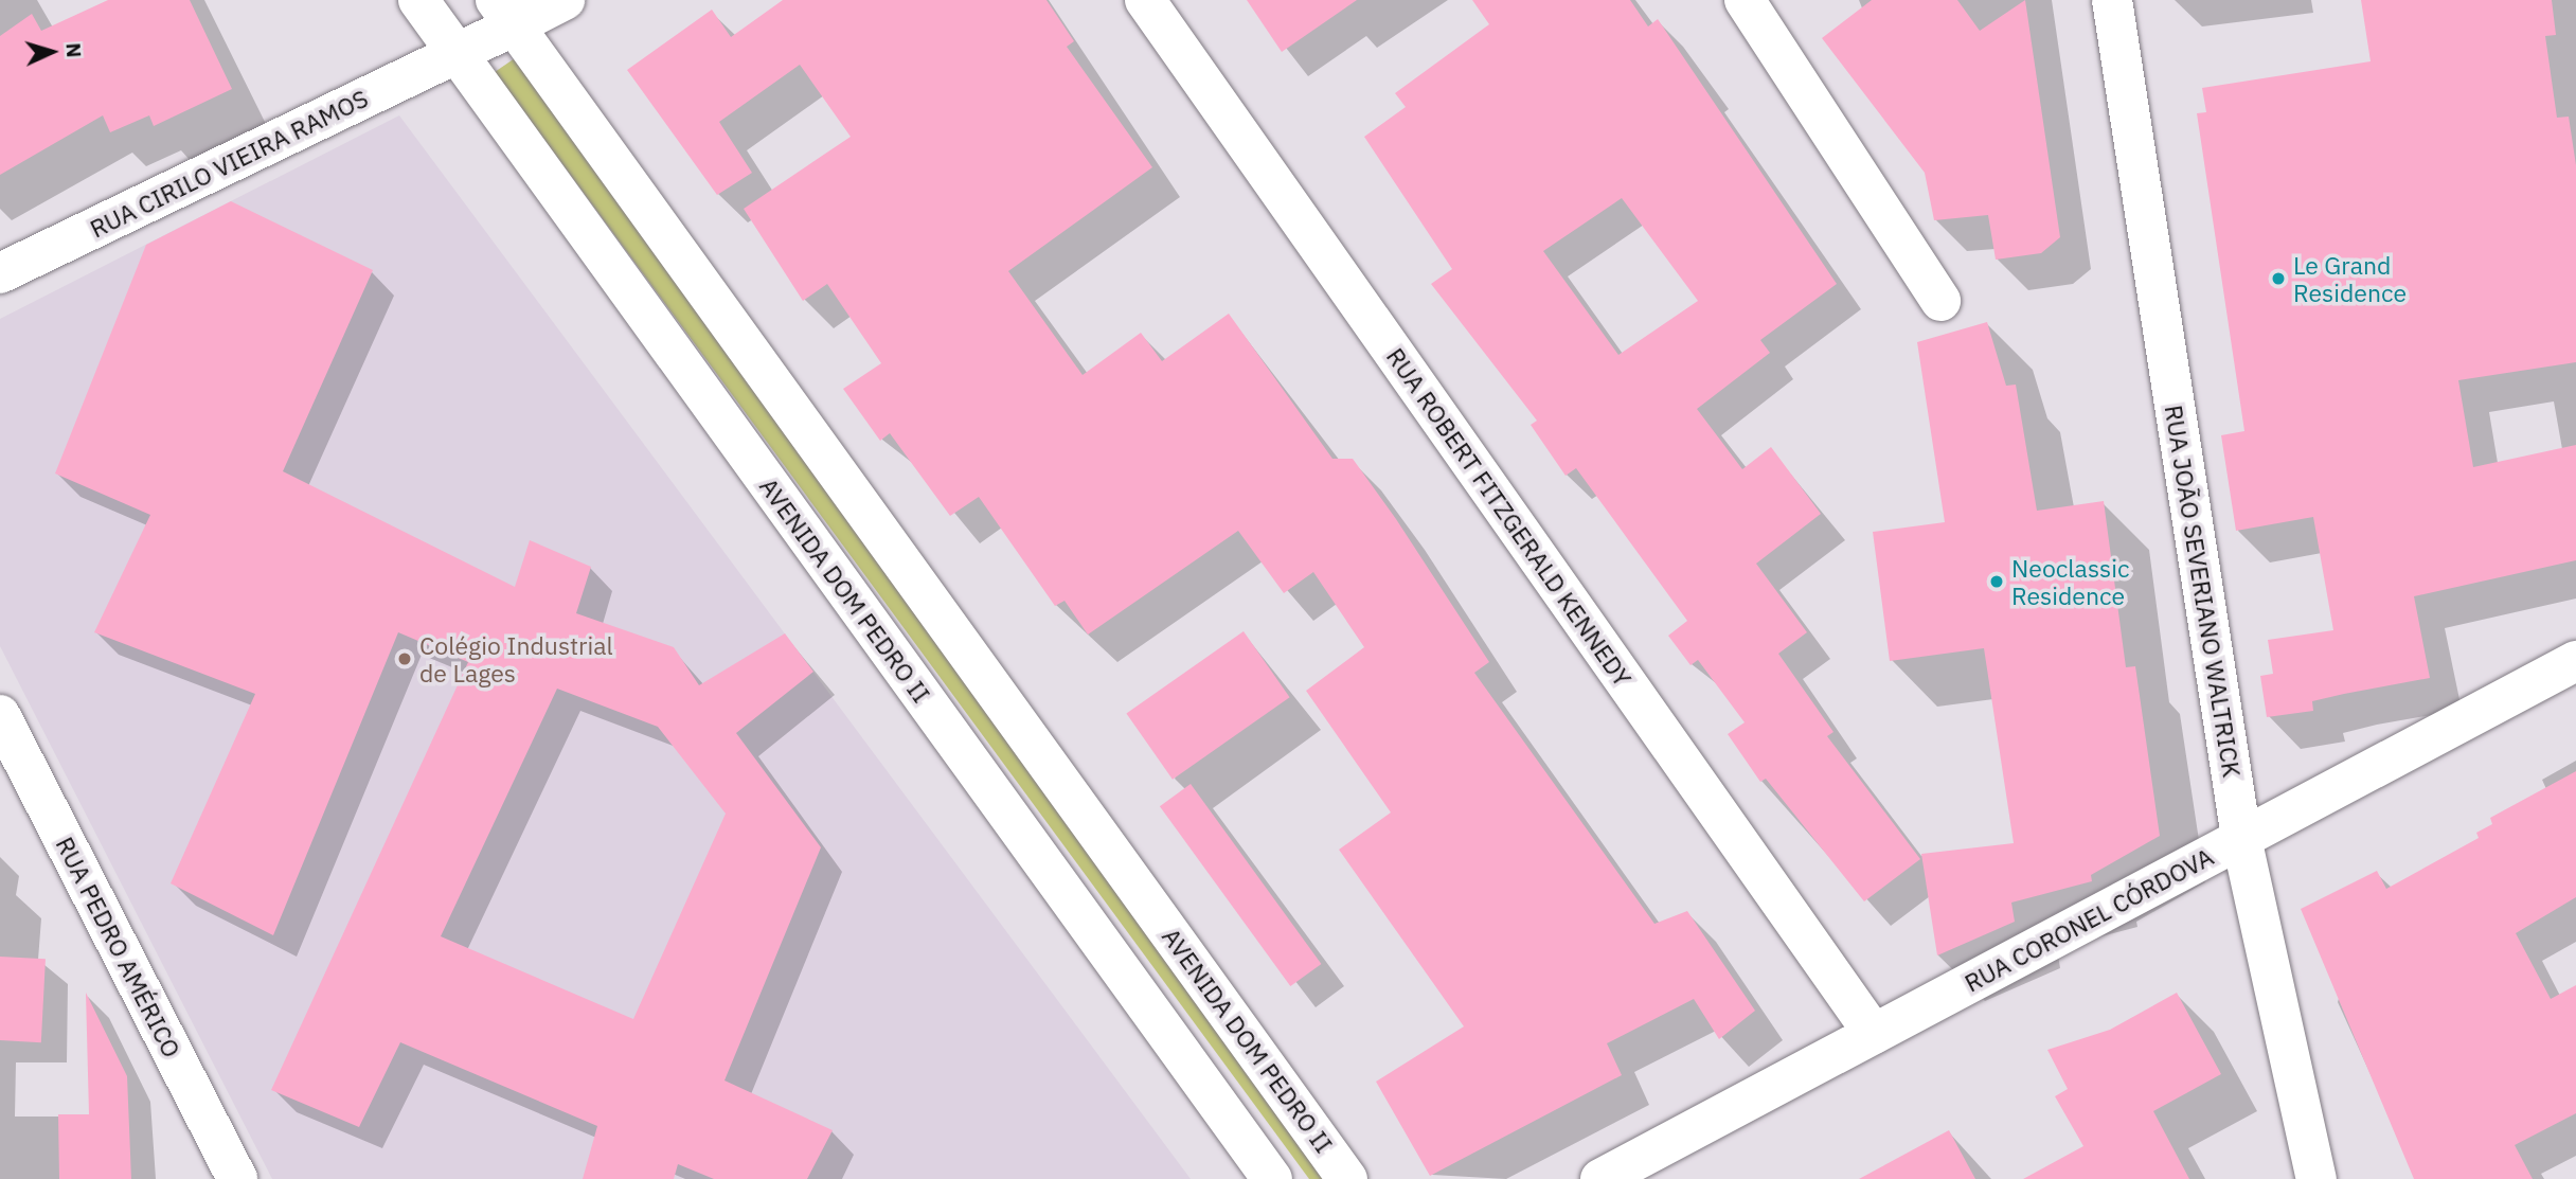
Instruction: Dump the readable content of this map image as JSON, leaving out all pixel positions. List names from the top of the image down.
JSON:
{
  "streets": {
    "street": [
      "RUA CIRILO VIEIRA RAMOS",
      "RUA ROBERT FITZGERALD KENNEDY",
      "AVENIDA DOM PEDRO II",
      "RUA JOÃO SEVERIANO WALTRICK",
      "RUA CORONEL CÓRDOVA",
      "RUA PEDRO AMÉRICO"
    ]
  },
  "crossings": [
    ["RUA CIRILO VIEIRA RAMOS", "AVENIDA DOM PEDRO II"],
    ["RUA ROBERT FITZGERALD KENNEDY", "RUA CORONEL CÓRDOVA"],
    ["RUA JOÃO SEVERIANO WALTRICK", "RUA CORONEL CÓRDOVA"]
  ],
  "places": ["Le Grand Residence", "Neoclassic Residence", "Colégio Industrial de Lages"],
  "north": "right"
}
